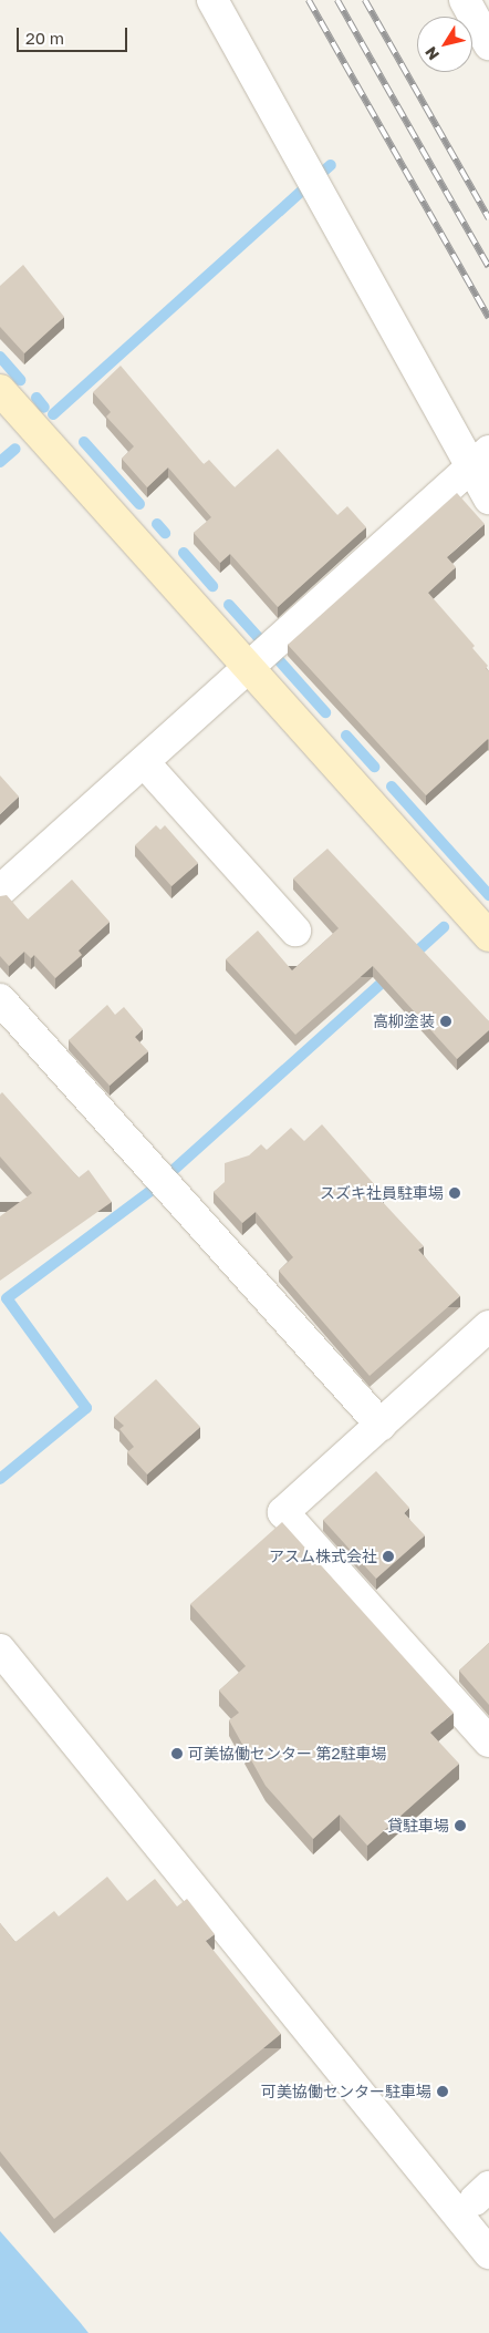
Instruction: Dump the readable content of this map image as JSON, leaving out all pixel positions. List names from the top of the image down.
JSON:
{
  "places": [
    "高柳塗装",
    "スズキ社員駐車場",
    "アスム株式会社",
    "可美協働センター 第2駐車場",
    "貸駐車場",
    "可美協働センター駐車場"
  ],
  "scale_bar": "20 m",
  "north": "bottom left"
}
